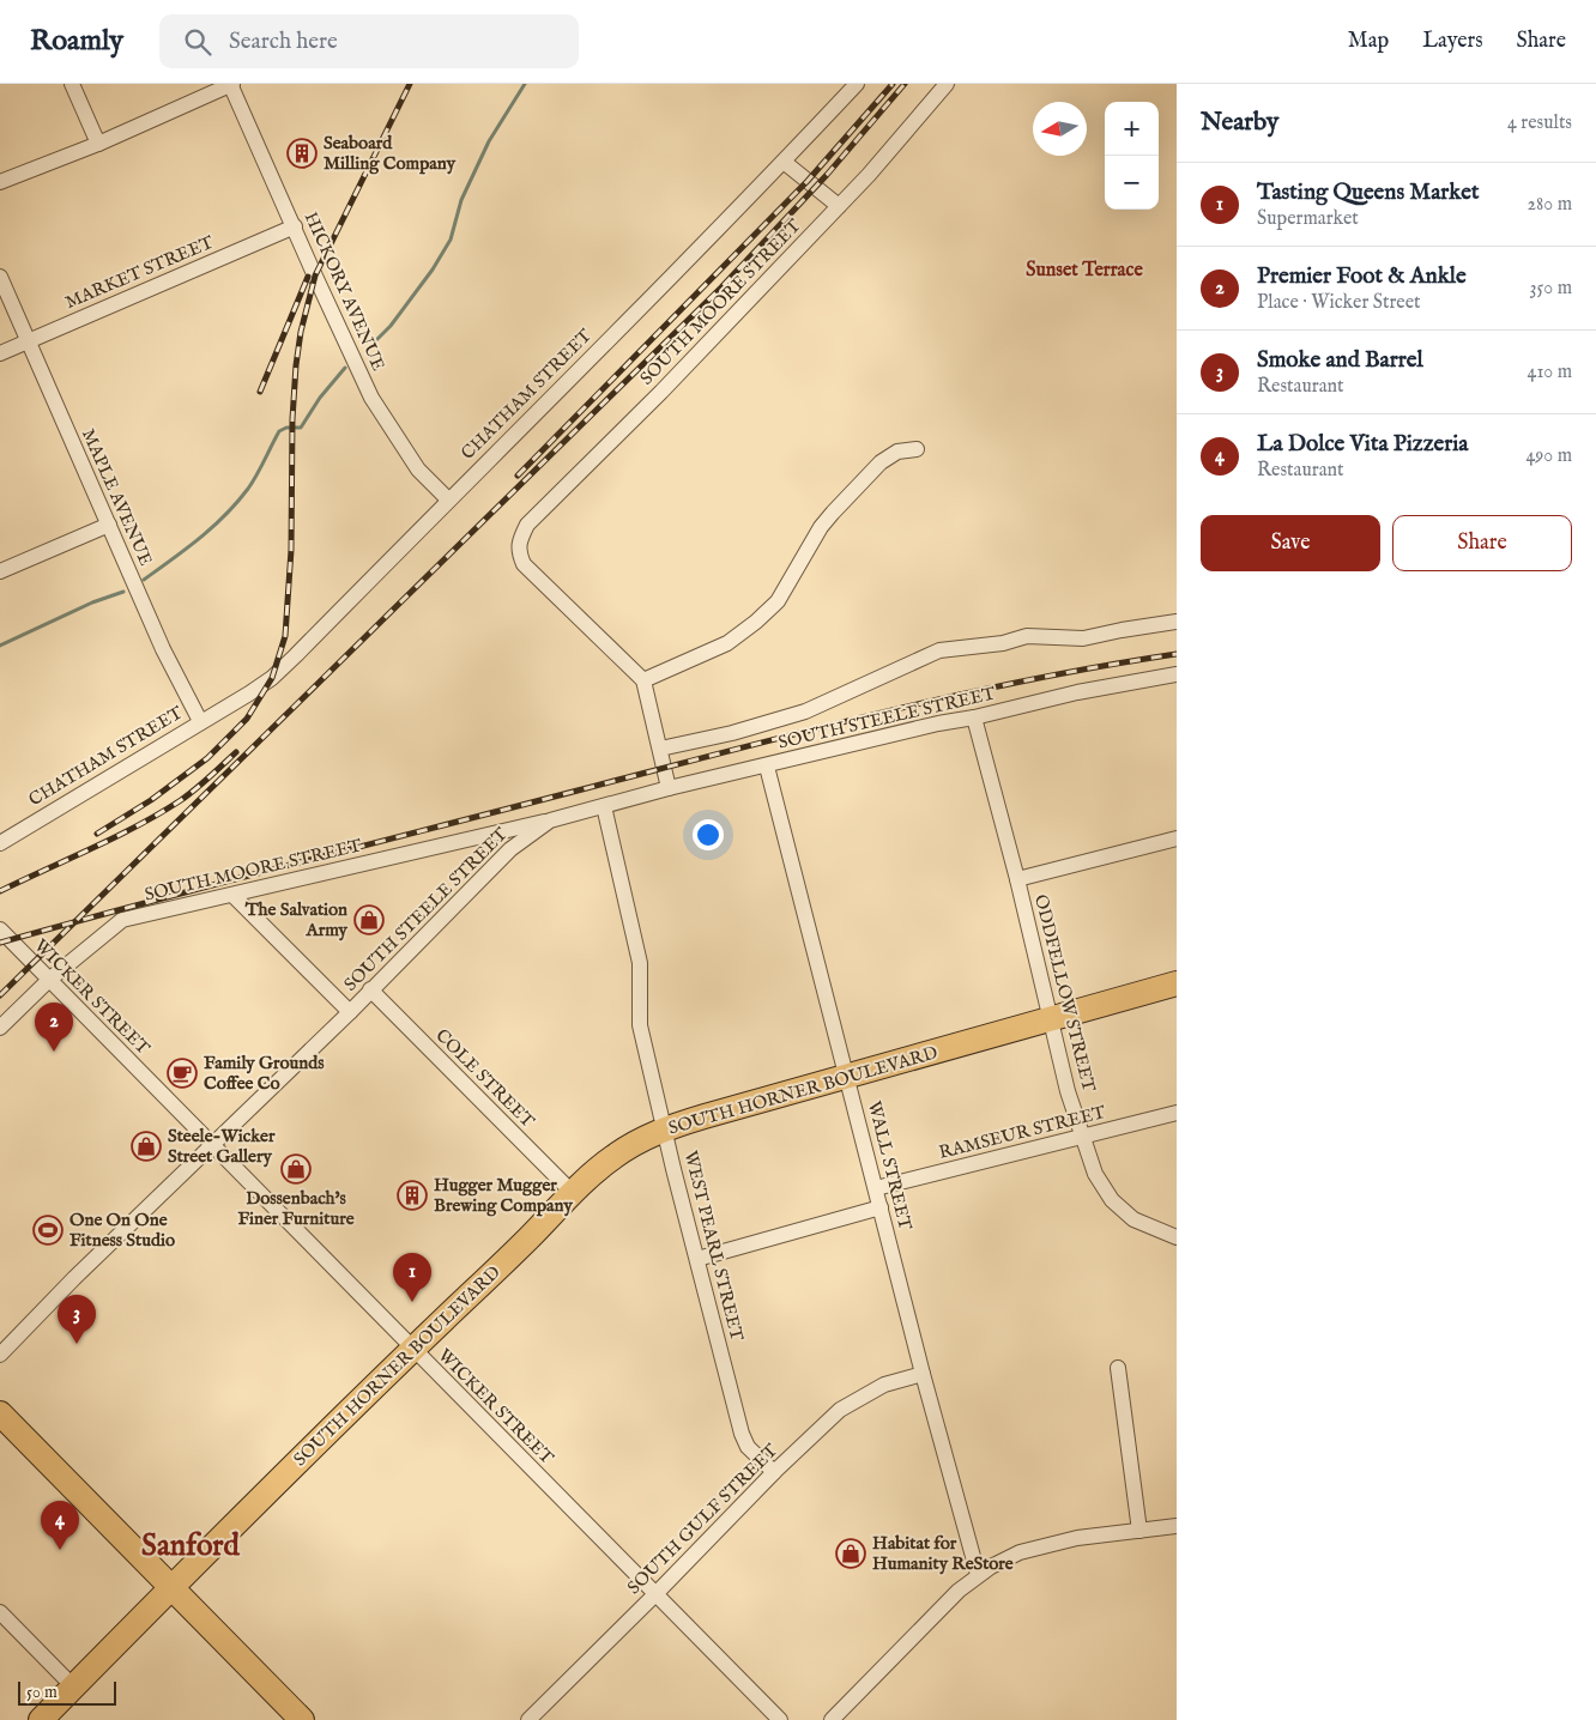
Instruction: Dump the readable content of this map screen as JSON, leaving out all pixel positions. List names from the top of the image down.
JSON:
{
  "streets": {
    "main road": ["SOUTH HORNER BOULEVARD"],
    "street": [
      "MARKET STREET",
      "HICKORY AVENUE",
      "SOUTH MOORE STREET",
      "CHATHAM STREET",
      "MAPLE AVENUE",
      "SOUTH STEELE STREET",
      "ODDFELLOW STREET",
      "WICKER STREET",
      "COLE STREET",
      "RAMSEUR STREET",
      "WALL STREET",
      "WEST PEARL STREET",
      "SOUTH GULF STREET"
    ]
  },
  "crossings": [
    ["MARKET STREET", "HICKORY AVENUE"],
    ["MARKET STREET", "MAPLE AVENUE"],
    ["HICKORY AVENUE", "CHATHAM STREET"],
    ["SOUTH MOORE STREET", "SOUTH STEELE STREET"],
    ["SOUTH MOORE STREET", "WICKER STREET"],
    ["CHATHAM STREET", "MAPLE AVENUE"],
    ["SOUTH STEELE STREET", "ODDFELLOW STREET"],
    ["SOUTH STEELE STREET", "WICKER STREET"],
    ["SOUTH STEELE STREET", "COLE STREET"],
    ["SOUTH STEELE STREET", "WALL STREET"],
    ["SOUTH STEELE STREET", "WEST PEARL STREET"],
    ["ODDFELLOW STREET", "SOUTH HORNER BOULEVARD"],
    ["ODDFELLOW STREET", "RAMSEUR STREET"],
    ["WICKER STREET", "SOUTH HORNER BOULEVARD"],
    ["WICKER STREET", "SOUTH GULF STREET"],
    ["COLE STREET", "SOUTH HORNER BOULEVARD"],
    ["SOUTH HORNER BOULEVARD", "WALL STREET"],
    ["SOUTH HORNER BOULEVARD", "WEST PEARL STREET"],
    ["RAMSEUR STREET", "WALL STREET"],
    ["WALL STREET", "SOUTH GULF STREET"],
    ["WEST PEARL STREET", "SOUTH GULF STREET"]
  ],
  "districts": ["Sunset Terrace", "Sanford"],
  "places": {
    "building": ["Seaboard Milling Company", "Hugger Mugger Brewing Company"],
    "shop": [
      "The Salvation Army",
      "Steele-Wicker Street Gallery",
      "Dossenbach's Finer Furniture",
      "Habitat for Humanity ReStore"
    ],
    "cafe": ["Family Grounds Coffee Co"],
    "sports": ["One On One Fitness Studio"]
  },
  "scale_bar": "50 m",
  "north": "left",
  "page": {
    "header": "Roamly",
    "search": "Search here",
    "nav": ["Map", "Layers", "Share"],
    "heading": ["Nearby", "4 results"],
    "map_buttons": ["+", "−"],
    "list": [
      {
        "mark": "1",
        "name": "Tasting Queens Market",
        "note": "Supermarket",
        "value": "280 m"
      },
      {
        "mark": "2",
        "name": "Premier Foot & Ankle",
        "note": "Place · Wicker Street",
        "value": "350 m"
      },
      {
        "mark": "3",
        "name": "Smoke and Barrel",
        "note": "Restaurant",
        "value": "410 m"
      },
      {
        "mark": "4",
        "name": "La Dolce Vita Pizzeria",
        "note": "Restaurant",
        "value": "490 m"
      }
    ],
    "buttons": ["Save", "Share"],
    "pins": [
      "2",
      "1",
      "3",
      "4"
    ],
    "scale": "50 m"
  }
}
